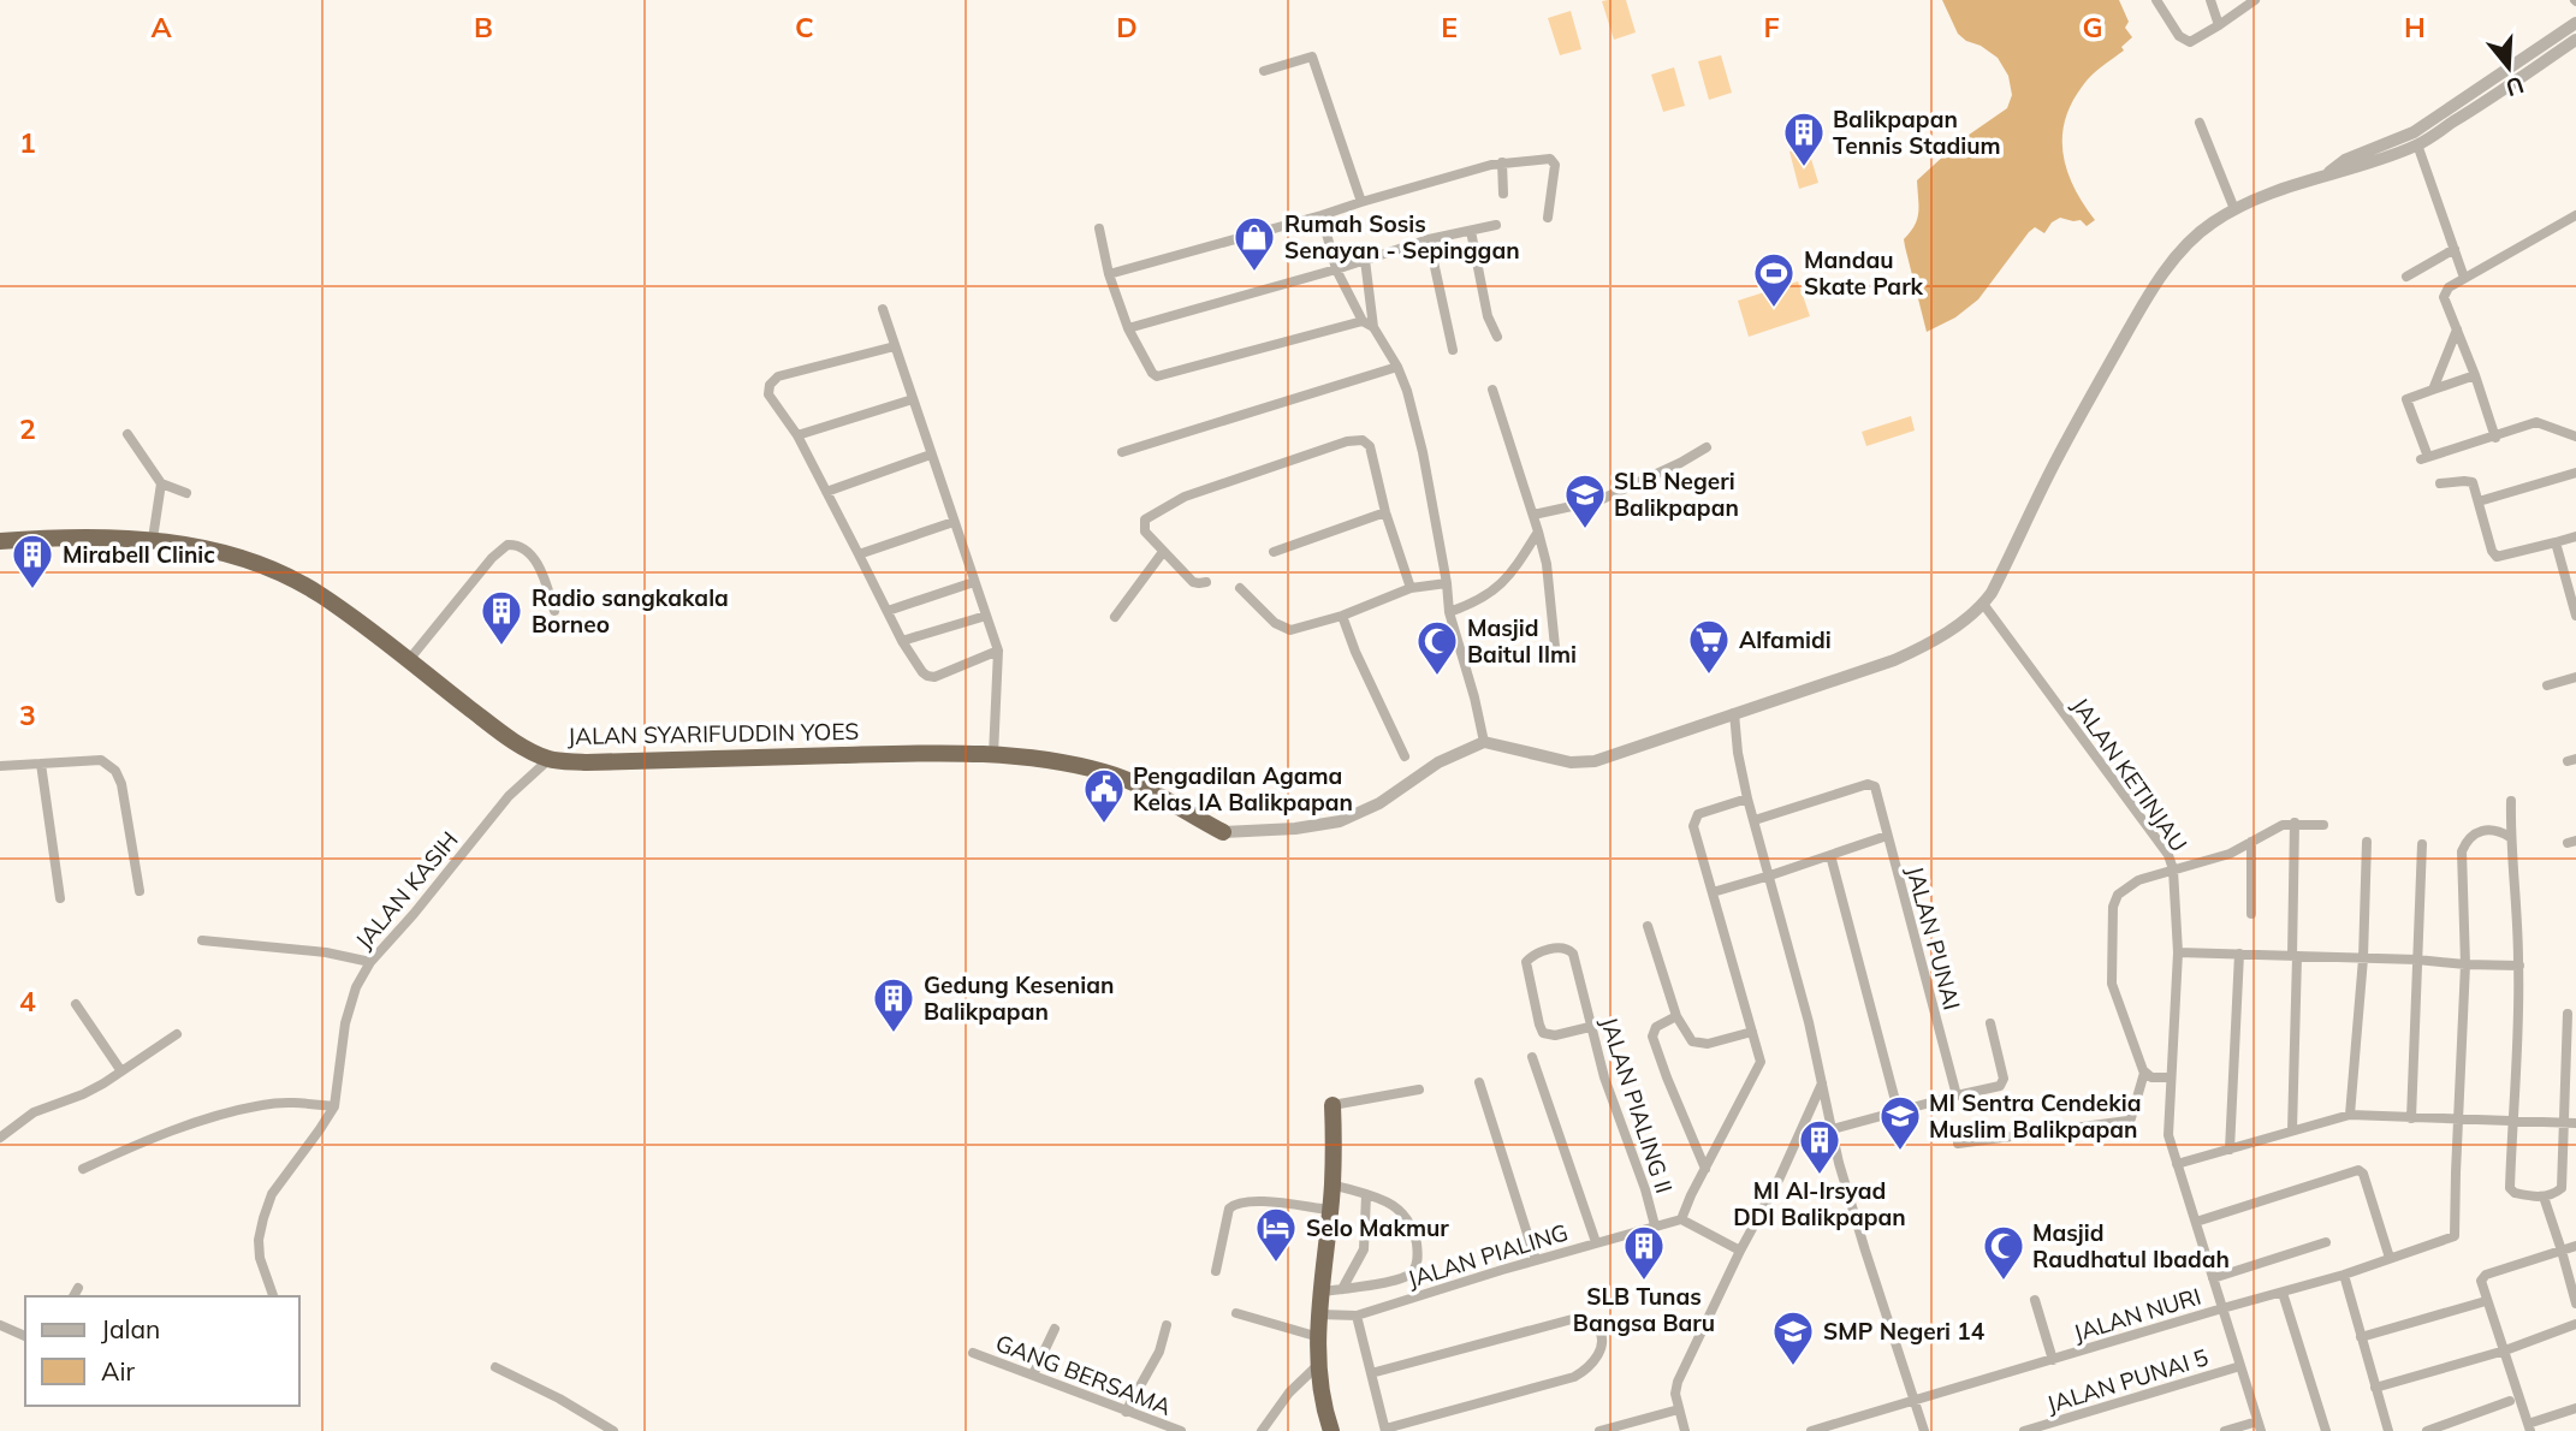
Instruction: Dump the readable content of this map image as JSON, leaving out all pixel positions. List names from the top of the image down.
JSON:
{
  "streets": {
    "highway": ["JALAN SYARIFUDDIN YOES"],
    "street": [
      "JALAN KETINJAU",
      "JALAN KASIH",
      "JALAN PUNAI",
      "JALAN PIALING II",
      "JALAN PIALING",
      "JALAN NURI",
      "GANG BERSAMA",
      "JALAN PUNAI 5"
    ]
  },
  "crossings": [
    ["JALAN SYARIFUDDIN YOES", "JALAN KASIH"],
    ["JALAN KETINJAU", "JALAN NURI"],
    ["JALAN KETINJAU", "JALAN PUNAI 5"],
    ["JALAN PIALING II", "JALAN PIALING"]
  ],
  "places": {
    "building": [
      "Balikpapan Tennis Stadium",
      "Mirabell Clinic",
      "Radio sangkakala Borneo",
      "Gedung Kesenian Balikpapan",
      "MI Al-Irsyad DDI Balikpapan",
      "SLB Tunas Bangsa Baru"
    ],
    "shop": ["Rumah Sosis Senayan - Sepinggan"],
    "sports": ["Mandau Skate Park"],
    "school or university": ["SLB Negeri Balikpapan", "MI Sentra Cendekia Muslim Balikpapan", "SMP Negeri 14"],
    "supermarket": ["Alfamidi"],
    "mosque": ["Masjid Baitul Ilmi", "Masjid Raudhatul Ibadah"],
    "public building": ["Pengadilan Agama Kelas IA Balikpapan"],
    "hotel": ["Selo Makmur"]
  },
  "legend": ["Jalan", "Air"],
  "north": "bottom",
  "grid": {
    "columns": [
      "A",
      "B",
      "C",
      "D",
      "E",
      "F",
      "G",
      "H"
    ],
    "rows": [
      "1",
      "2",
      "3",
      "4"
    ]
  }
}
